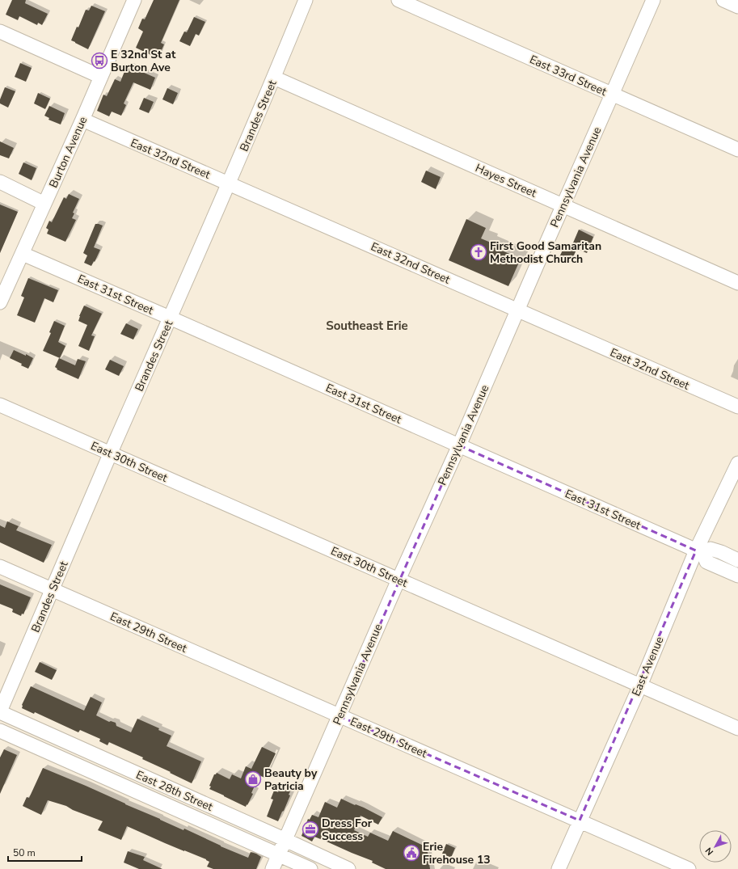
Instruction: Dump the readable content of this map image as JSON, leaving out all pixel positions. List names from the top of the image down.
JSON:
{
  "streets": {
    "street": [
      "East 33rd Street",
      "Brandes Street",
      "Burton Avenue",
      "East 32nd Street",
      "Pennsylvania Avenue",
      "Hayes Street",
      "East 31st Street",
      "East 30th Street",
      "East 29th Street",
      "East Avenue",
      "East 28th Street"
    ]
  },
  "crossings": [
    ["East 33rd Street", "Pennsylvania Avenue"],
    ["Brandes Street", "East 32nd Street"],
    ["Brandes Street", "Hayes Street"],
    ["Brandes Street", "East 31st Street"],
    ["Brandes Street", "East 30th Street"],
    ["Brandes Street", "East 29th Street"],
    ["Brandes Street", "East 28th Street"],
    ["Burton Avenue", "East 32nd Street"],
    ["Burton Avenue", "East 31st Street"],
    ["East 32nd Street", "Pennsylvania Avenue"],
    ["Pennsylvania Avenue", "Hayes Street"],
    ["Pennsylvania Avenue", "East 31st Street"],
    ["Pennsylvania Avenue", "East 30th Street"],
    ["Pennsylvania Avenue", "East 29th Street"],
    ["Pennsylvania Avenue", "East 28th Street"],
    ["East 31st Street", "East Avenue"],
    ["East 30th Street", "East Avenue"],
    ["East 29th Street", "East Avenue"]
  ],
  "districts": ["Southeast Erie"],
  "places": {
    "bus stop": ["E 32nd St at Burton Ave"],
    "church": ["First Good Samaritan Methodist Church"],
    "shop": ["Beauty by Patricia"],
    "office": ["Dress For Success"],
    "public building": ["Erie Firehouse 13"]
  },
  "scale_bar": "50 m",
  "north": "bottom left"
}
